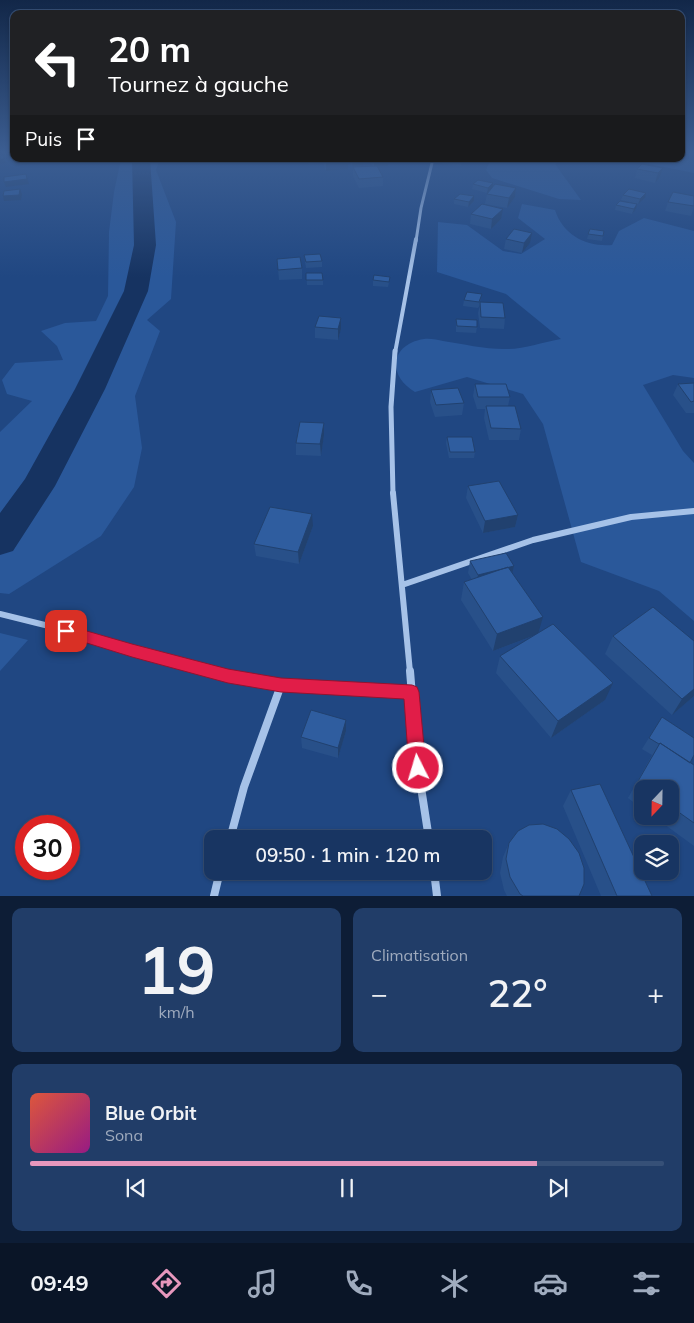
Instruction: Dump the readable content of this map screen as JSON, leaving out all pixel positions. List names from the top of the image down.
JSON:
{
  "north": "bottom",
  "page": {
    "turn": ["20 m", "Tournez à gauche"],
    "then": "Puis",
    "limit": "30",
    "trip": "09:50 · 1 min · 120 m",
    "tile": [
      ["19", "km/h"],
      "Climatisation"
    ],
    "heat": ["−", "22°", "+"],
    "song": ["Blue Orbit", "Sona"],
    "tabs": "09:49"
  }
}
